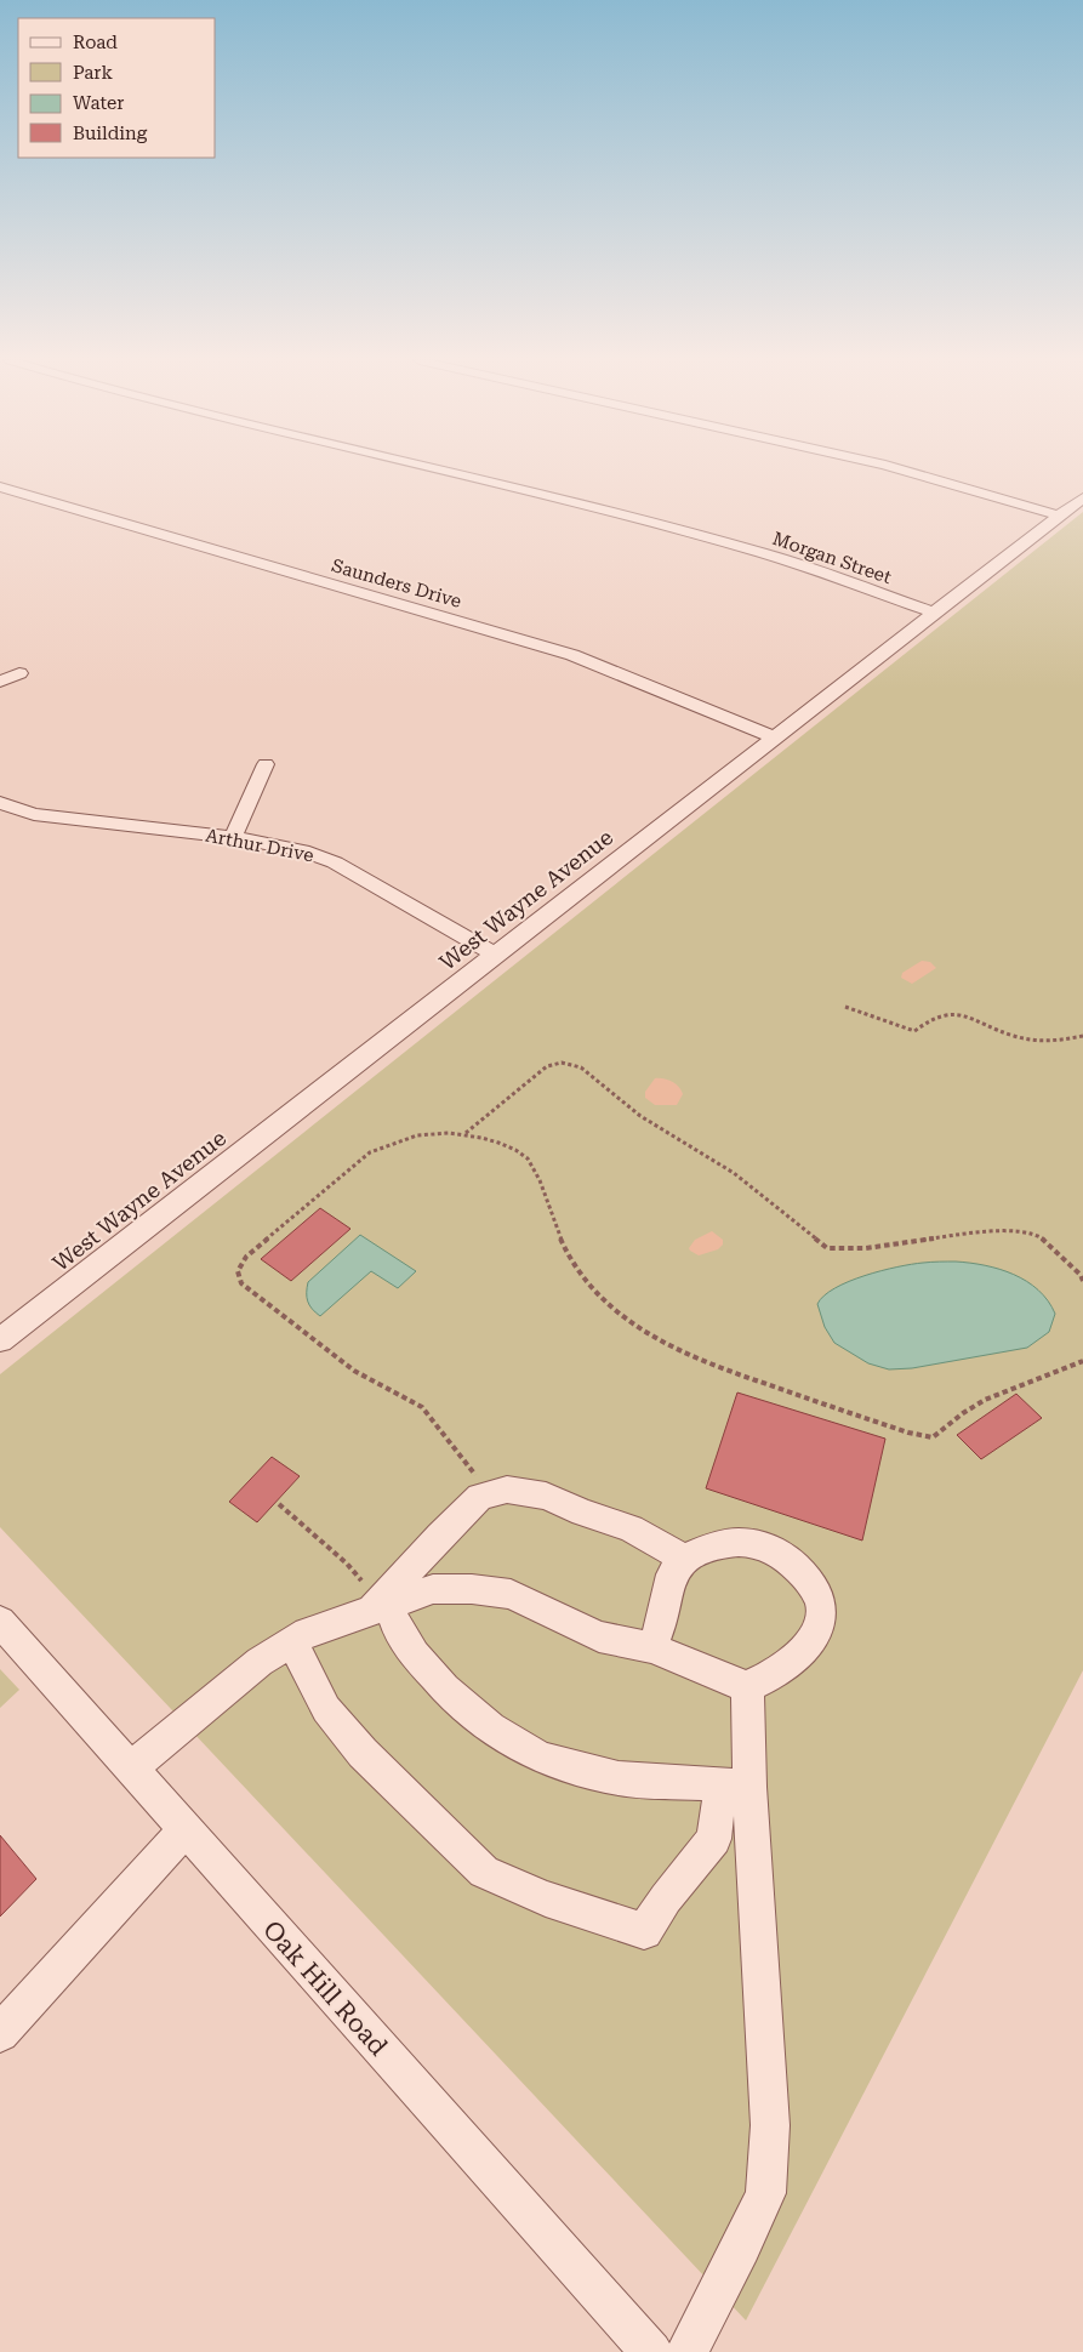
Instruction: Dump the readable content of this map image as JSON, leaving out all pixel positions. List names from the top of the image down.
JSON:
{
  "streets": {
    "street": [
      "Morgan Street",
      "Saunders Drive",
      "Arthur Drive",
      "West Wayne Avenue",
      "Oak Hill Road"
    ]
  },
  "crossings": [
    ["Morgan Street", "West Wayne Avenue"],
    ["Saunders Drive", "West Wayne Avenue"],
    ["Arthur Drive", "West Wayne Avenue"]
  ],
  "legend": [
    "Road",
    "Park",
    "Water",
    "Building"
  ]
}
